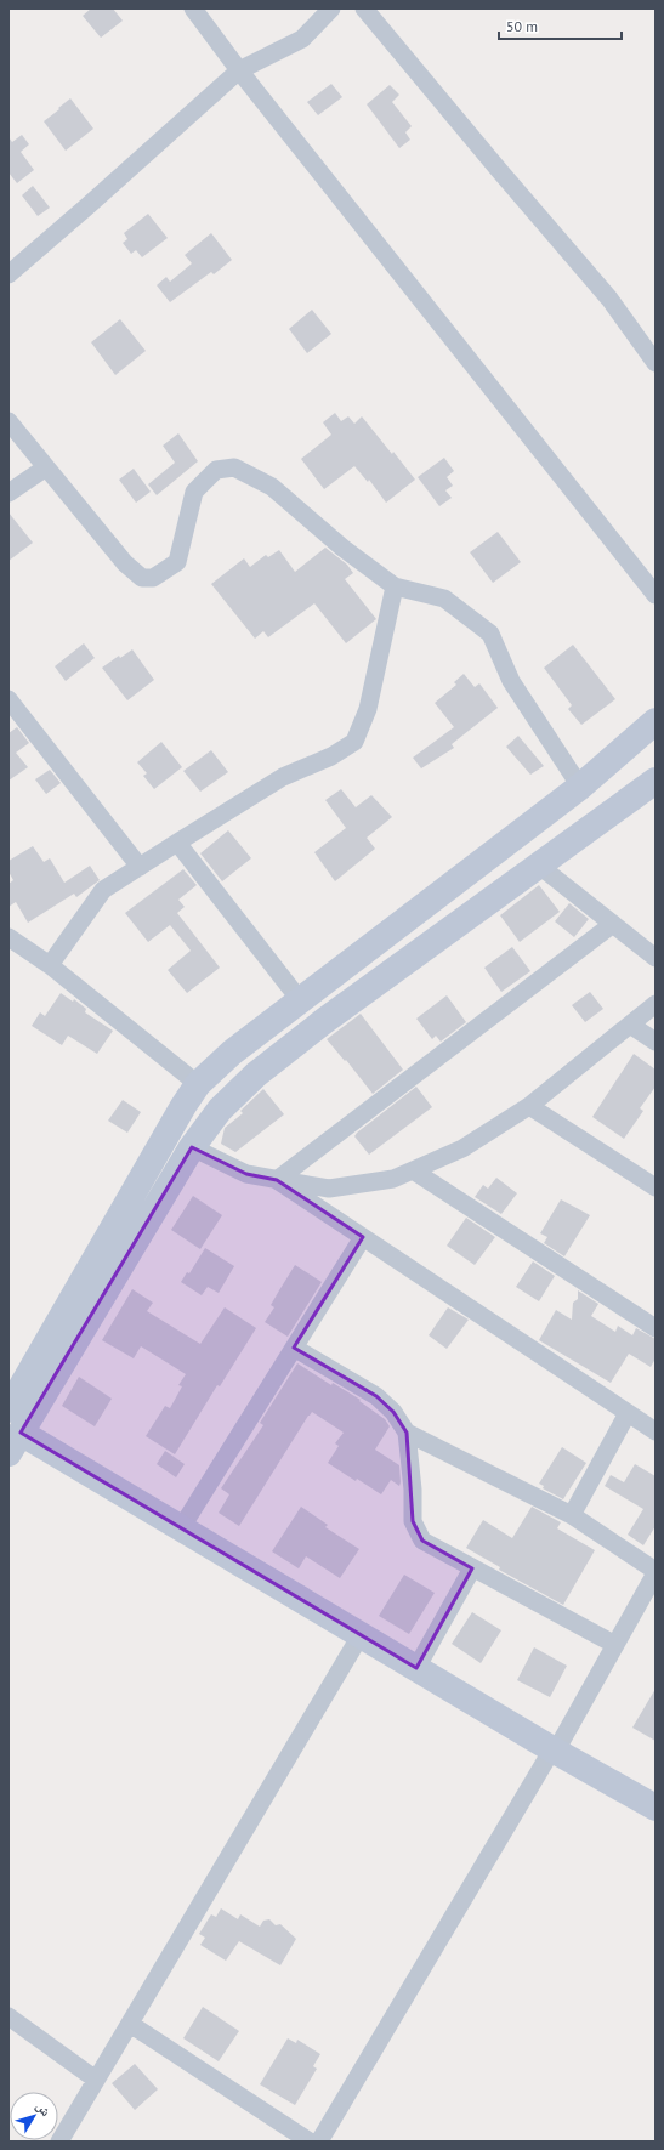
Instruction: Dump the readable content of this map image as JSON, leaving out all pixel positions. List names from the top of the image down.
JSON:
{
  "scale_bar": "50 m",
  "north": "top right"
}
